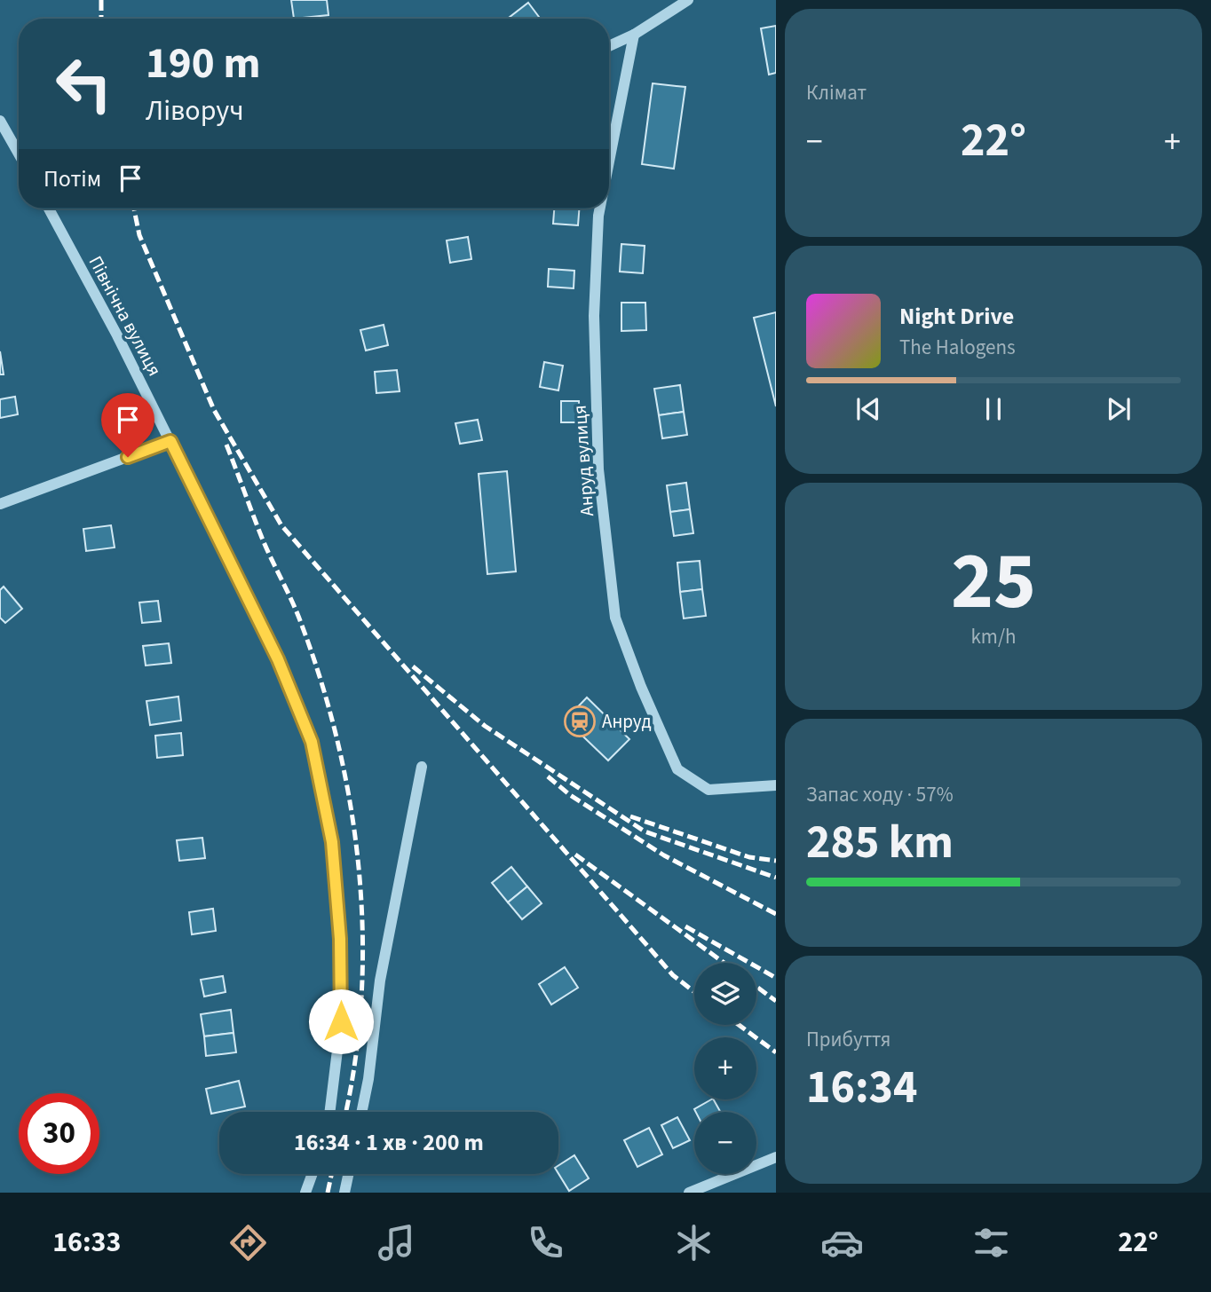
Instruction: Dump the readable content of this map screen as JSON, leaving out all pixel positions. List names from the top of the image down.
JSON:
{
  "streets": {
    "street": ["Північна вулиця", "Анруд вулиця"]
  },
  "places": {
    "station": ["Анруд"]
  },
  "page": {
    "tile": [
      "Клімат",
      ["25", "km/h"],
      ["Запас ходу · 57%", "285 km"],
      ["Прибуття", "16:34"]
    ],
    "turn": ["190 m", "Ліворуч"],
    "heat": ["−", "22°", "+"],
    "then": "Потім",
    "song": ["Night Drive", "The Halogens"],
    "map_buttons": ["+", "−"],
    "limit": "30",
    "trip": "16:34 · 1 хв · 200 m",
    "tabs": ["16:33", "22°"]
  }
}
